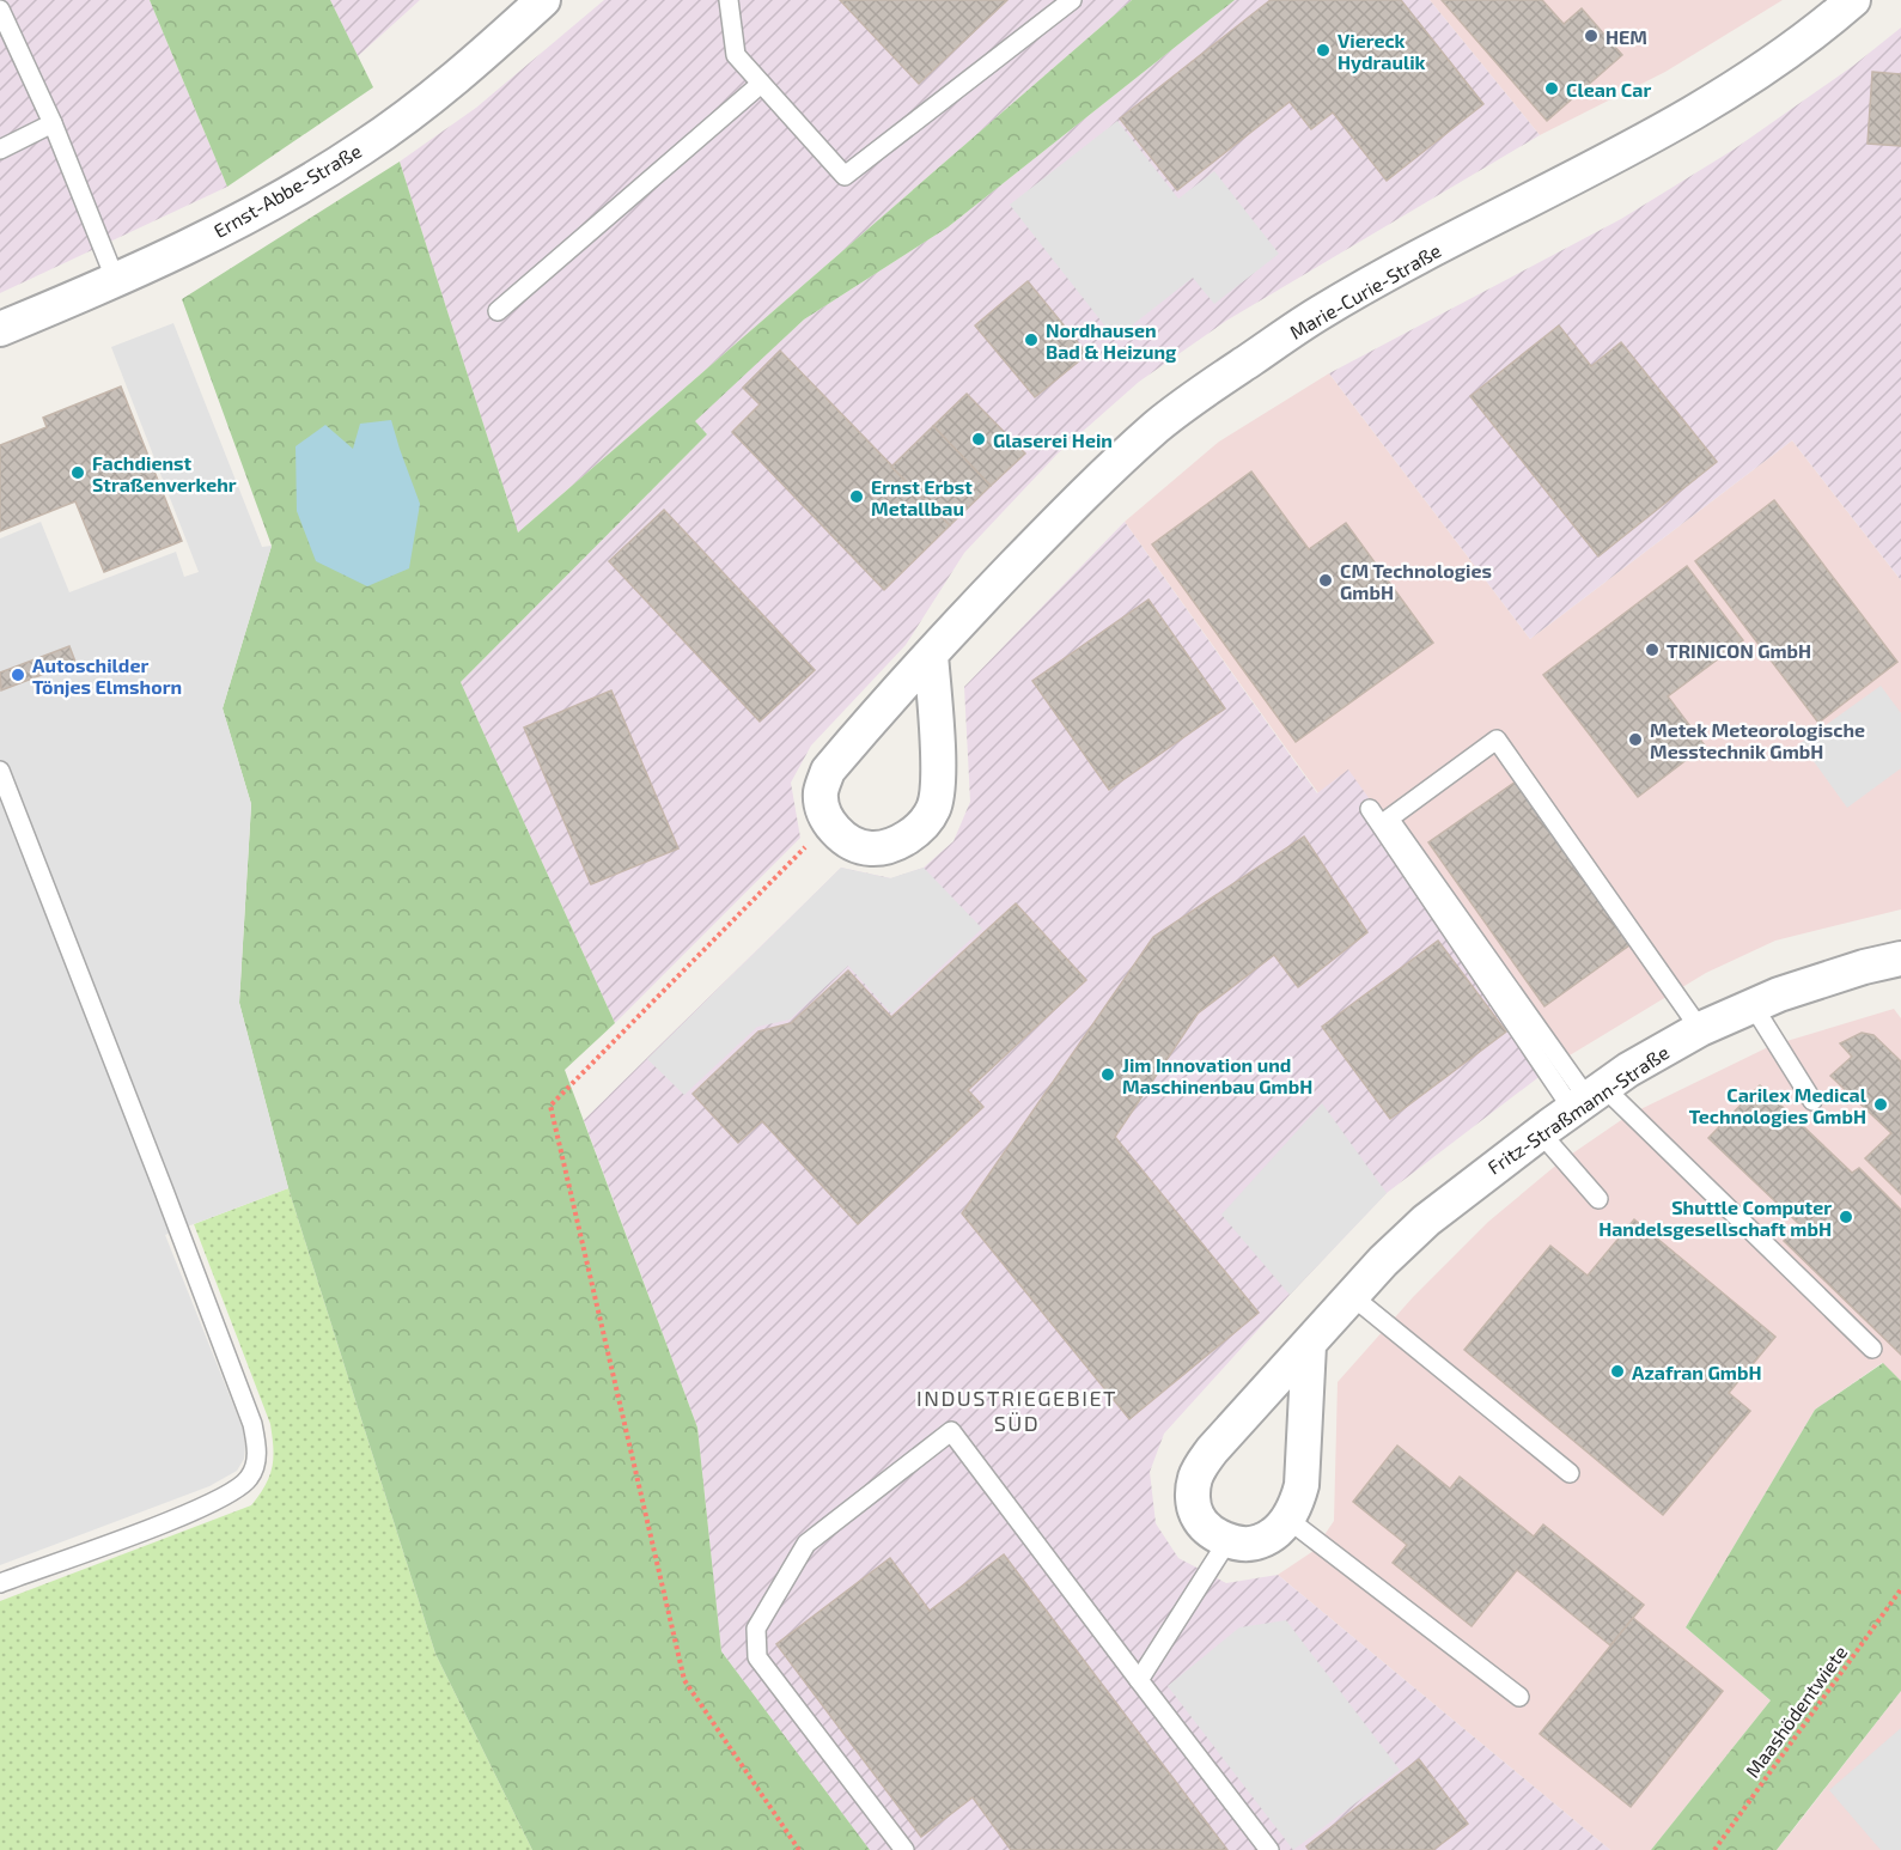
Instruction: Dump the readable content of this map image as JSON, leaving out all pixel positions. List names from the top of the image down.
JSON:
{
  "streets": {
    "street": ["Ernst-Abbe-Straße", "Marie-Curie-Straße", "Fritz-Straßmann-Straße"],
    "path": ["Maashödentwiete"]
  },
  "districts": ["INDUSTRIEGEBIET SÜD"],
  "places": [
    "HEM",
    "Viereck Hydraulik",
    "Clean Car",
    "Nordhausen Bad & Heizung",
    "Glaserei Hein",
    "Fachdienst Straßenverkehr",
    "Ernst Erbst Metallbau",
    "CM Technologies GmbH",
    "TRINICON GmbH",
    "Autoschilder Tönjes Elmshorn",
    "Metek Meteorologische Messtechnik GmbH",
    "Jim Innovation und Maschinenbau GmbH",
    "Carilex Medical Technologies GmbH",
    "Shuttle Computer Handelsgesellschaft mbH",
    "Azafran GmbH"
  ]
}
